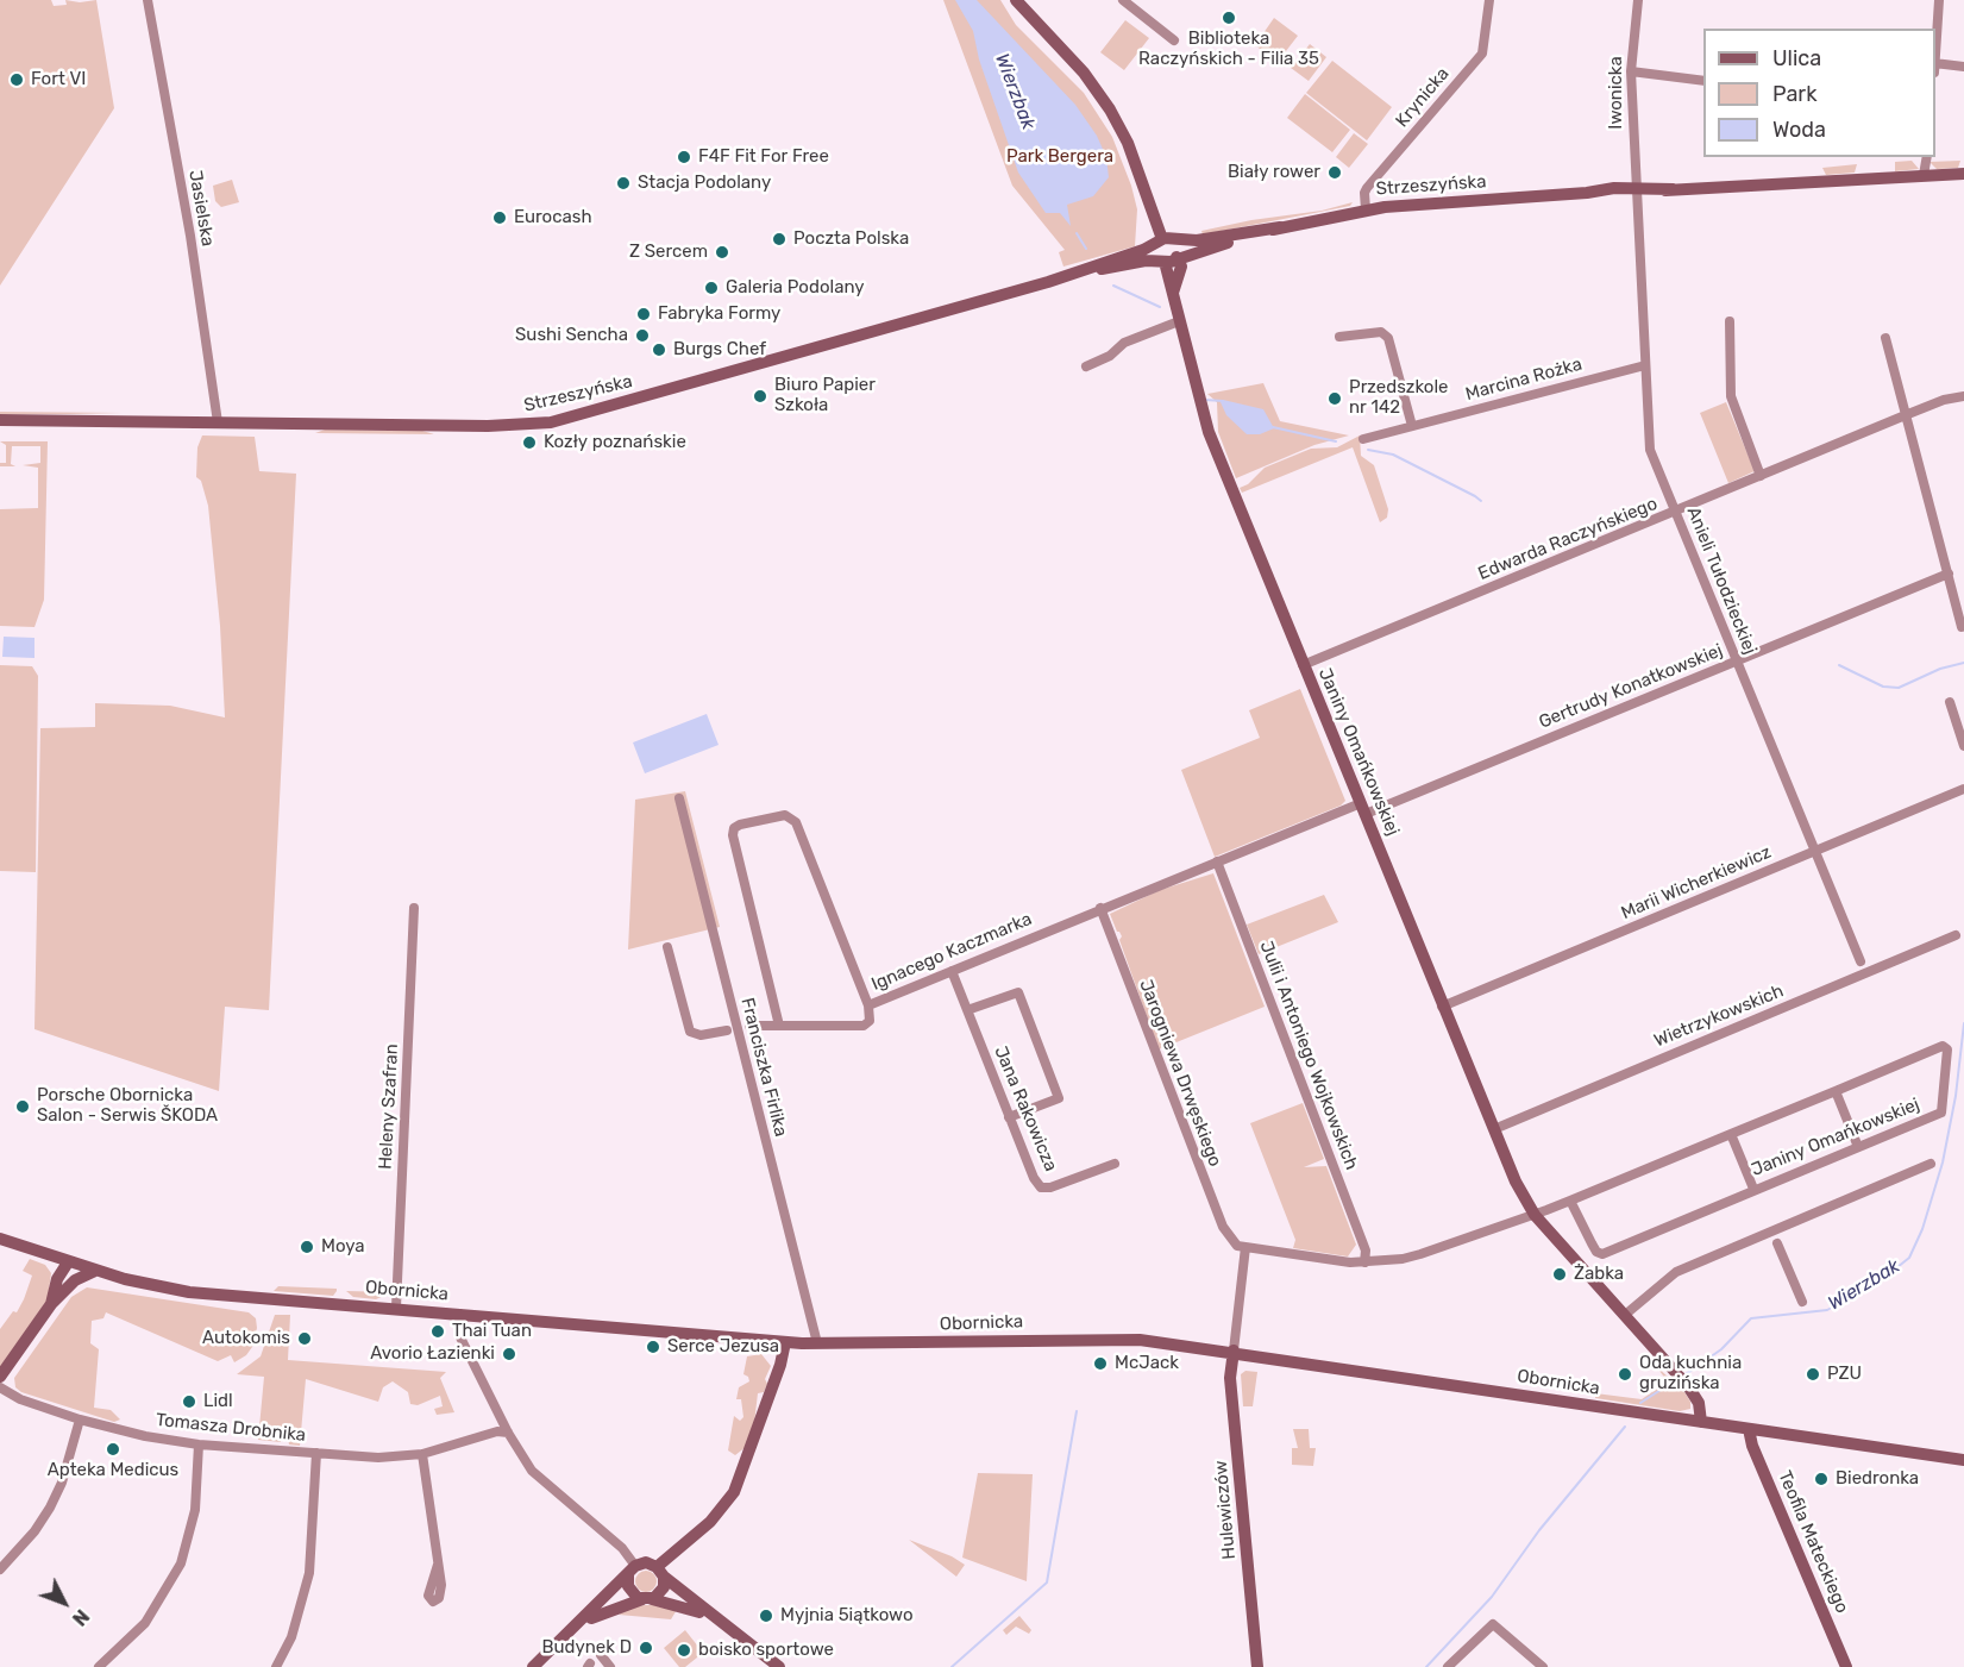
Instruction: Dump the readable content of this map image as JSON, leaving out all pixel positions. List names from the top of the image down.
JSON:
{
  "streets": {
    "street": [
      "Iwonicka",
      "Krynicka",
      "Strzeszyńska",
      "Jasielska",
      "Marcina Rożka",
      "Edwarda Raczyńskiego",
      "Anieli Tułodzieckiej",
      "Gertrudy Konatkowskiej",
      "Janiny Omańkowskiej",
      "Marii Wicherkiewicz",
      "Ignacego Kaczmarka",
      "Wietrzykowskich",
      "Julii i Antoniego Wojkowskich",
      "Franciszka Firlika",
      "Jarogniewa Drwęskiego",
      "Heleny Szafran",
      "Jana Rakowicza",
      "Obornicka",
      "Tomasza Drobnika",
      "Hulewiczów",
      "Teofila Mateckiego"
    ]
  },
  "crossings": [
    ["Iwonicka", "Strzeszyńska"],
    ["Iwonicka", "Anieli Tułodzieckiej"],
    ["Krynicka", "Strzeszyńska"],
    ["Strzeszyńska", "Jasielska"],
    ["Strzeszyńska", "Anieli Tułodzieckiej"],
    ["Strzeszyńska", "Janiny Omańkowskiej"],
    ["Marcina Rożka", "Anieli Tułodzieckiej"],
    ["Edwarda Raczyńskiego", "Anieli Tułodzieckiej"],
    ["Edwarda Raczyńskiego", "Janiny Omańkowskiej"],
    ["Anieli Tułodzieckiej", "Gertrudy Konatkowskiej"],
    ["Anieli Tułodzieckiej", "Marii Wicherkiewicz"],
    ["Gertrudy Konatkowskiej", "Janiny Omańkowskiej"],
    ["Gertrudy Konatkowskiej", "Ignacego Kaczmarka"],
    ["Janiny Omańkowskiej", "Marii Wicherkiewicz"],
    ["Janiny Omańkowskiej", "Ignacego Kaczmarka"],
    ["Janiny Omańkowskiej", "Wietrzykowskich"],
    ["Janiny Omańkowskiej", "Obornicka"],
    ["Ignacego Kaczmarka", "Julii i Antoniego Wojkowskich"],
    ["Ignacego Kaczmarka", "Franciszka Firlika"],
    ["Ignacego Kaczmarka", "Jarogniewa Drwęskiego"],
    ["Ignacego Kaczmarka", "Jana Rakowicza"],
    ["Franciszka Firlika", "Obornicka"],
    ["Heleny Szafran", "Obornicka"],
    ["Obornicka", "Hulewiczów"],
    ["Obornicka", "Teofila Mateckiego"]
  ],
  "water": ["Wierzbak"],
  "parks": ["Park Bergera"],
  "places": [
    "Biblioteka Raczyńskich - Filia 35",
    "Fort VI",
    "F4F Fit For Free",
    "Biały rower",
    "Stacja Podolany",
    "Eurocash",
    "Poczta Polska",
    "Z Sercem",
    "Galeria Podolany",
    "Fabryka Formy",
    "Sushi Sencha",
    "Burgs Chef",
    "Biuro Papier Szkoła",
    "Przedszkole nr 142",
    "Kozły poznańskie",
    "Porsche Obornicka Salon - Serwis ŠKODA",
    "Moya",
    "Żabka",
    "Thai Tuan",
    "Autokomis",
    "Serce Jezusa",
    "Avorio Łazienki",
    "McJack",
    "Oda kuchnia gruzińska",
    "PZU",
    "Lidl",
    "Apteka Medicus",
    "Biedronka",
    "Myjnia 5iątkowo",
    "Budynek D",
    "boisko sportowe"
  ],
  "legend": ["Ulica", "Park", "Woda"],
  "north": "bottom right"
}
